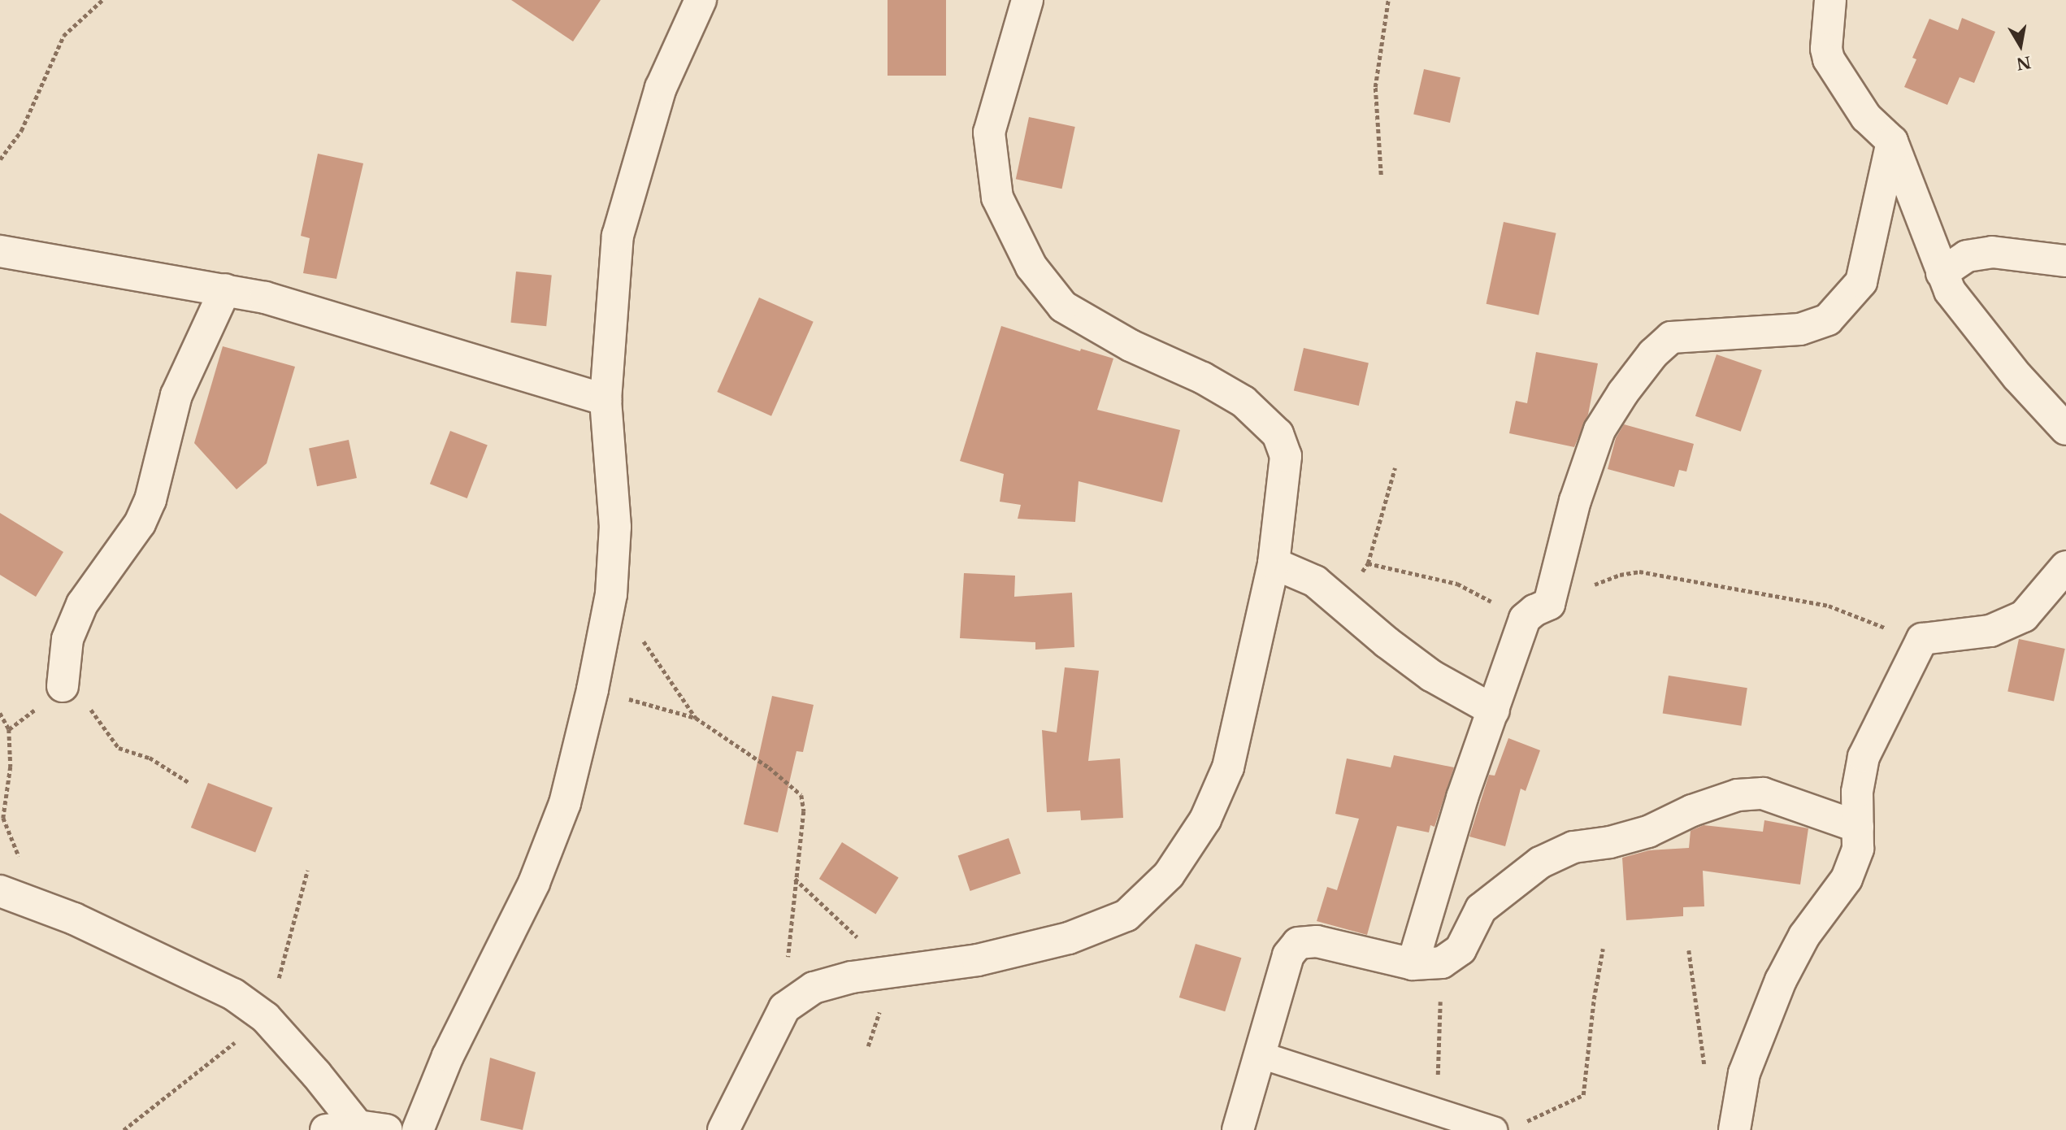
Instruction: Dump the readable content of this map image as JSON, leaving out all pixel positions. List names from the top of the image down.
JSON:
{
  "north": "bottom"
}
